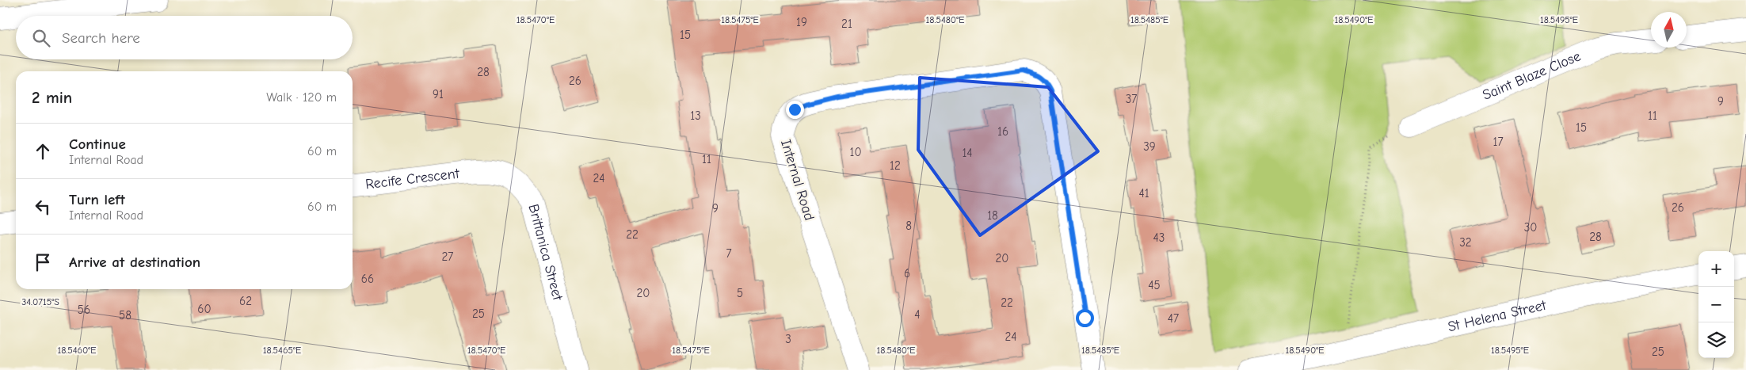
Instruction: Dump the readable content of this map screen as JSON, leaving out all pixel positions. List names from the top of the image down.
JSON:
{
  "streets": {
    "street": [
      "Saint Blaze Close",
      "Recife Crescent",
      "Internal Road",
      "Brittanica Street",
      "St Helena Street"
    ]
  },
  "crossings": [
    ["Recife Crescent", "Brittanica Street"]
  ],
  "house_numbers": [
    "19",
    "21",
    "15",
    "28",
    "26",
    "91",
    "37",
    "9",
    "13",
    "11",
    "15",
    "16",
    "17",
    "39",
    "10",
    "14",
    "11",
    "12",
    "24",
    "41",
    "26",
    "9",
    "18",
    "8",
    "30",
    "22",
    "28",
    "43",
    "32",
    "7",
    "27",
    "20",
    "6",
    "66",
    "45",
    "20",
    "5",
    "62",
    "22",
    "60",
    "56",
    "25",
    "4",
    "58",
    "47",
    "24",
    "3",
    "25"
  ],
  "north": "top",
  "page": {
    "search": "Search here",
    "heading": ["2 min", "Walk · 120 m"],
    "list": [
      ["Continue", "Internal Road", "60 m"],
      ["Turn left", "Internal Road", "60 m"],
      "Arrive at destination"
    ],
    "map_buttons": ["+", "−"]
  },
  "coordinates": [
    "18.5470°E",
    "18.5475°E",
    "18.5480°E",
    "18.5485°E",
    "18.5490°E",
    "18.5495°E",
    "34.0715°S",
    "18.5460°E",
    "18.5465°E"
  ]
}
